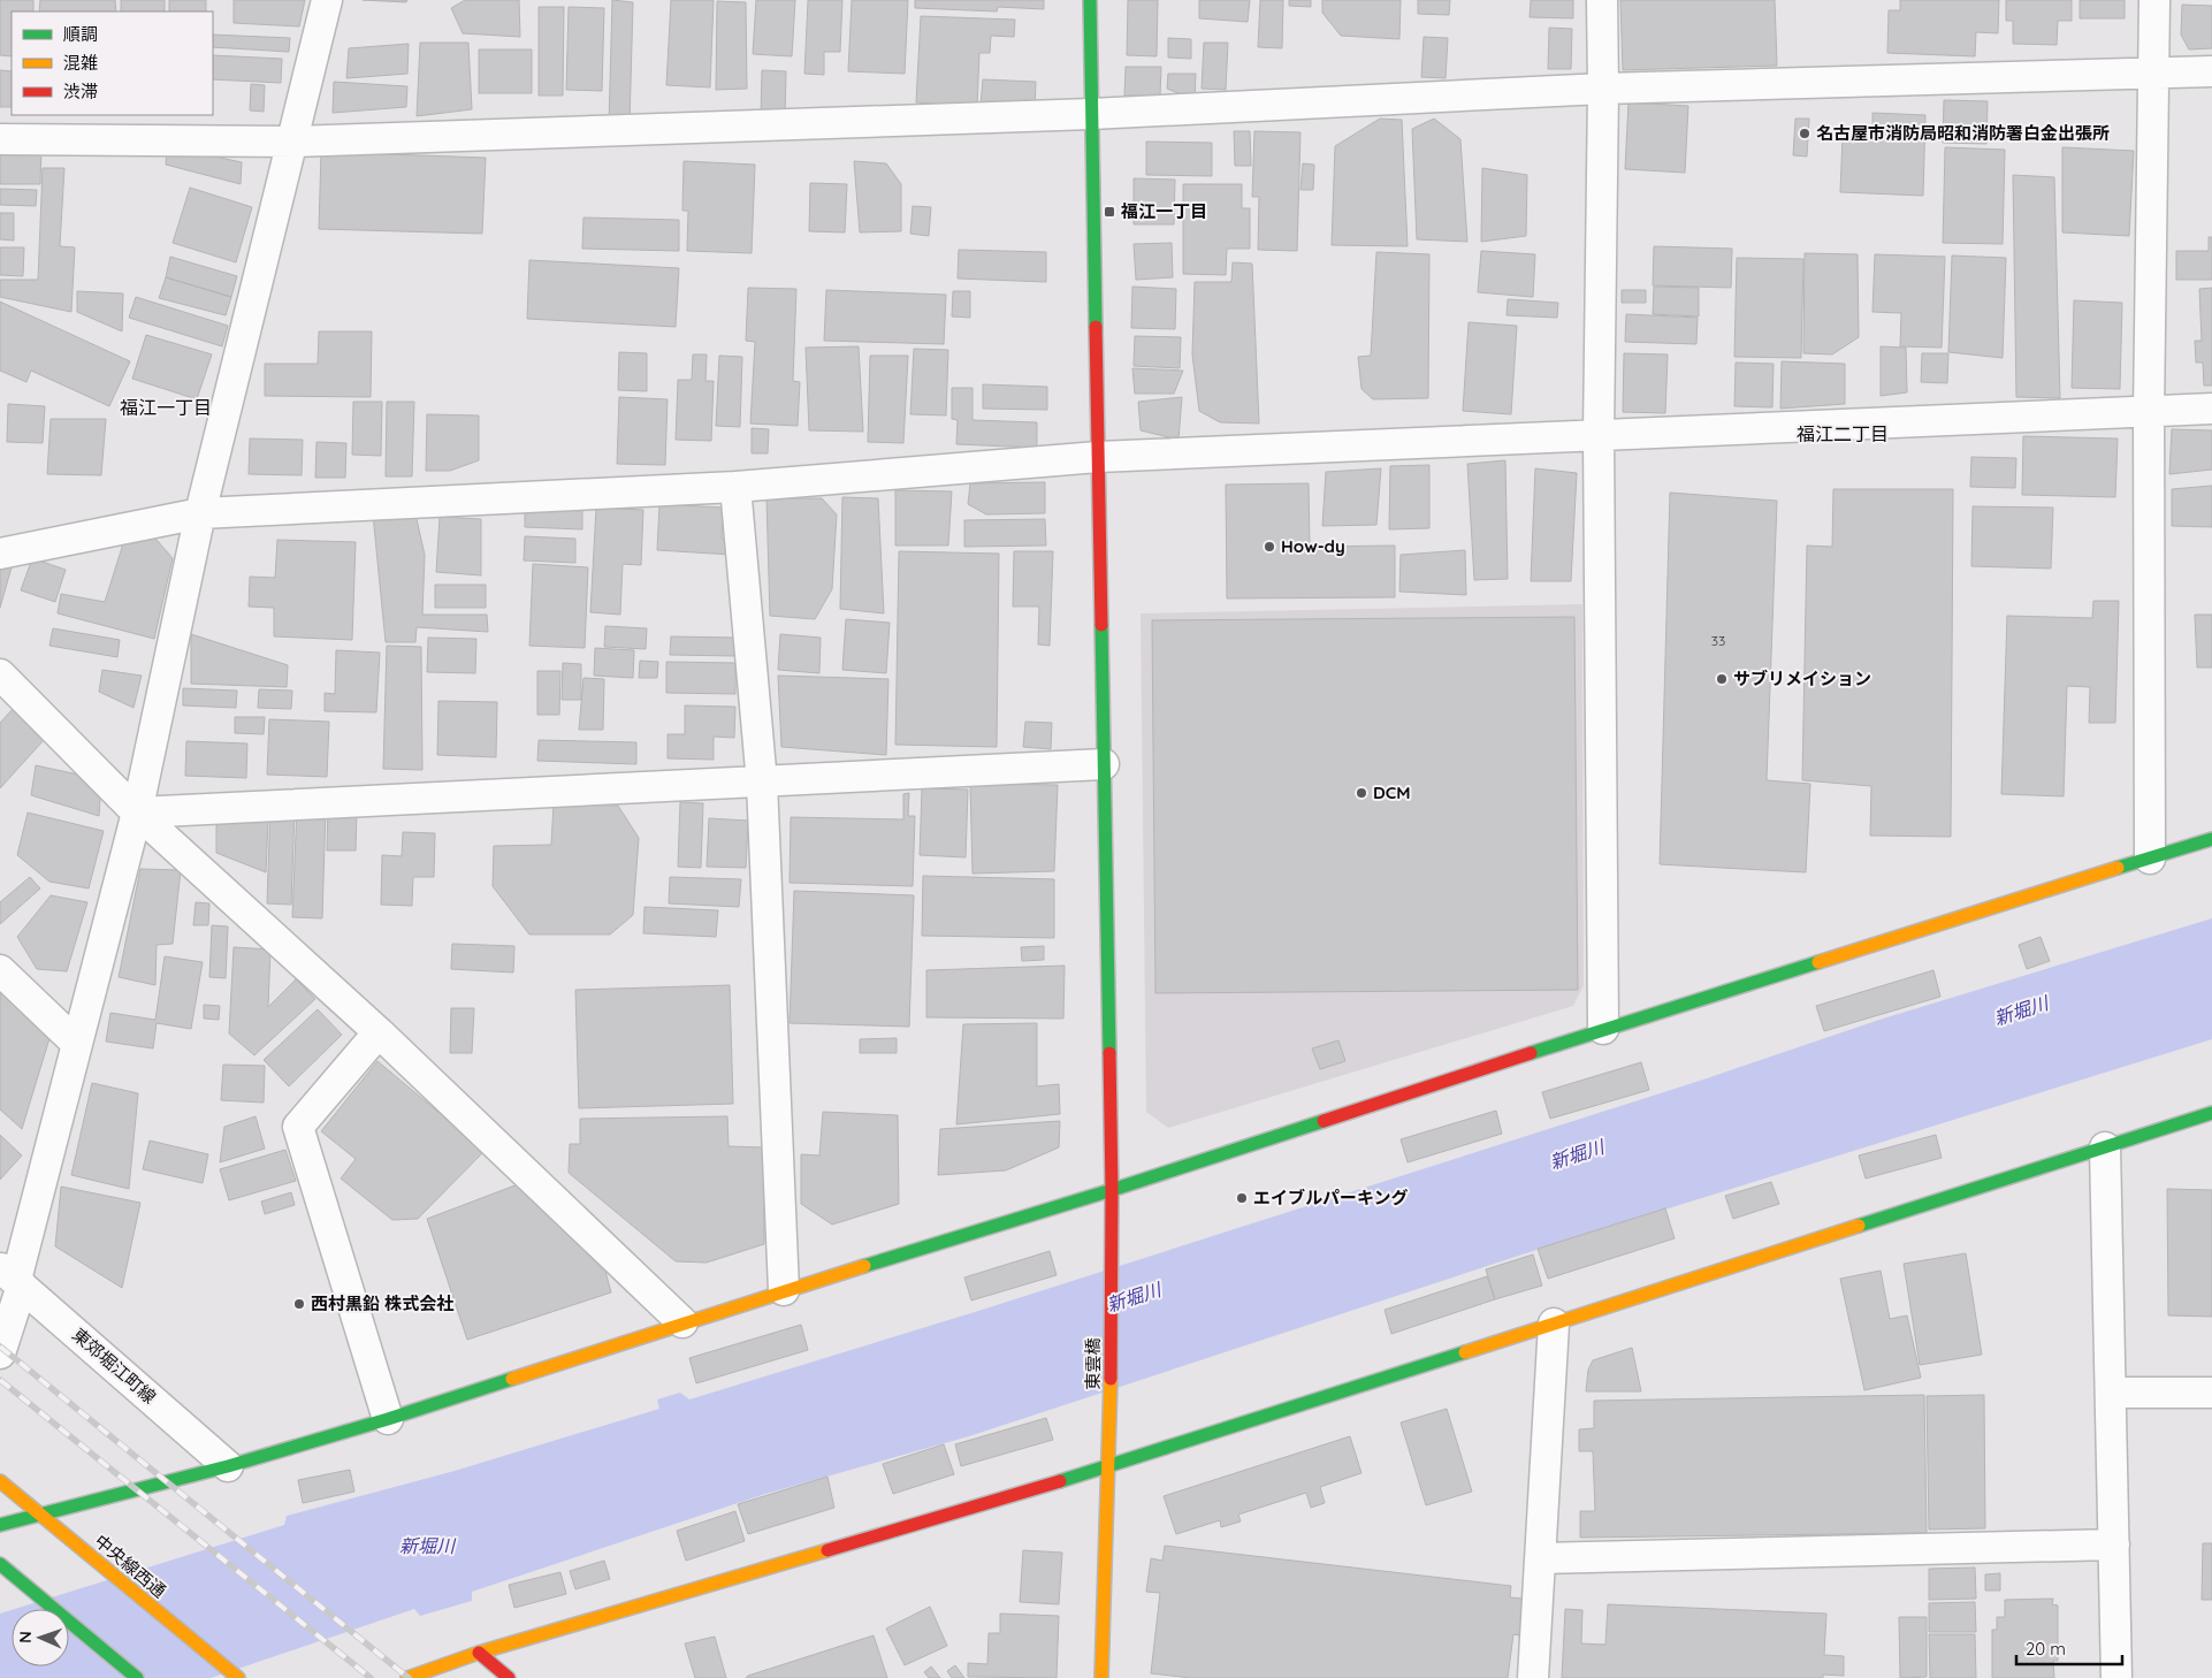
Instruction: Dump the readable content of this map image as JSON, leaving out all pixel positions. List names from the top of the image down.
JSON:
{
  "streets": {
    "street": ["東雲橋", "東郊堀江町線", "中央線西通"]
  },
  "districts": ["福江一丁目", "福江二丁目"],
  "water": ["新堀川"],
  "places": {
    "other": [
      "名古屋市消防局昭和消防署白金出張所",
      "How-dy",
      "サブリメイション",
      "DCM",
      "エイブルパーキング",
      "西村黒鉛 株式会社"
    ],
    "transit": ["福江一丁目"]
  },
  "house_numbers": ["33"],
  "legend": ["順調", "混雑", "渋滞"],
  "scale_bar": "20 m",
  "north": "left"
}
